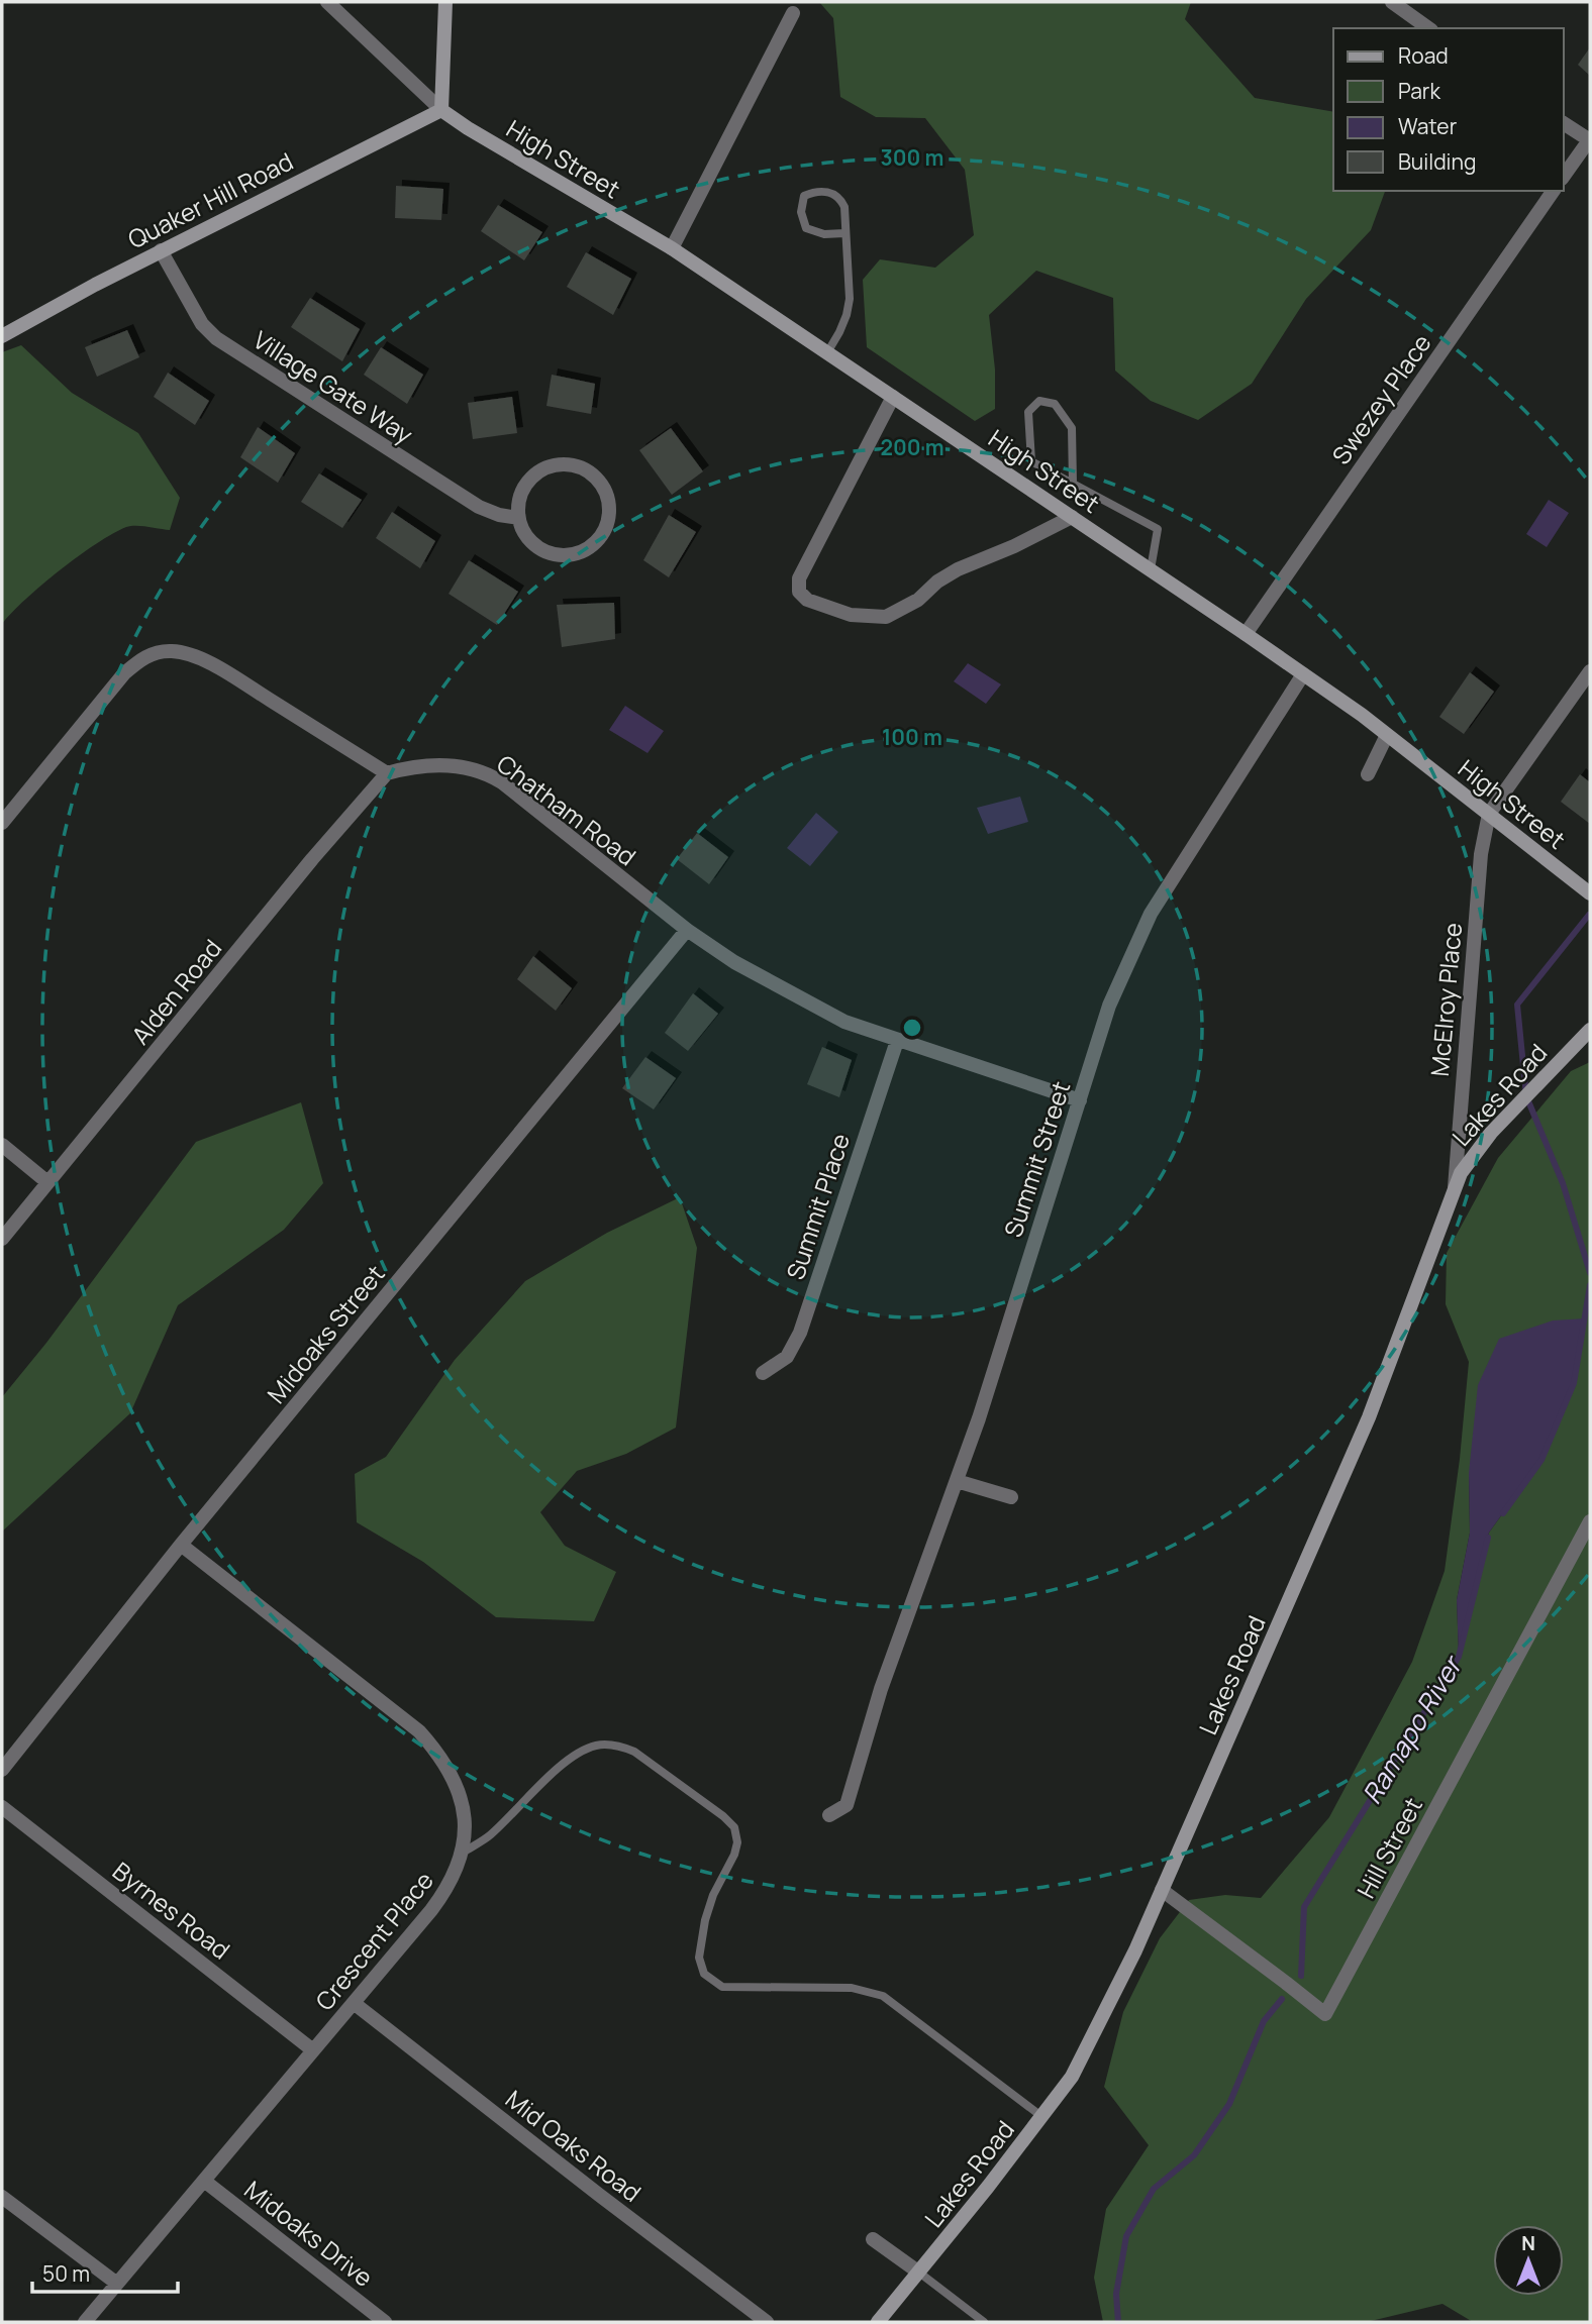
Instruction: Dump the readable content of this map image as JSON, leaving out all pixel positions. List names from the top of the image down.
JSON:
{
  "streets": {
    "street": [
      "High Street",
      "Quaker Hill Road",
      "Village Gate Way",
      "Swezey Place",
      "Chatham Road",
      "Alden Road",
      "McElroy Place",
      "Lakes Road",
      "Summit Street",
      "Summit Place",
      "Midoaks Street",
      "Hill Street",
      "Byrnes Road",
      "Crescent Place",
      "Mid Oaks Road",
      "Midoaks Drive"
    ]
  },
  "crossings": [
    ["High Street", "Quaker Hill Road"],
    ["High Street", "Swezey Place"],
    ["High Street", "McElroy Place"],
    ["High Street", "Summit Street"],
    ["Quaker Hill Road", "Village Gate Way"],
    ["Chatham Road", "Alden Road"],
    ["Chatham Road", "Summit Street"],
    ["Chatham Road", "Summit Place"],
    ["Chatham Road", "Midoaks Street"],
    ["McElroy Place", "Lakes Road"],
    ["Lakes Road", "Hill Street"],
    ["Midoaks Street", "Crescent Place"],
    ["Byrnes Road", "Crescent Place"],
    ["Crescent Place", "Mid Oaks Road"],
    ["Crescent Place", "Midoaks Drive"]
  ],
  "water": ["Ramapo River"],
  "legend": [
    "Road",
    "Park",
    "Water",
    "Building"
  ],
  "scale_bar": "50 m",
  "north": "top",
  "rings": ["300 m", "200 m", "100 m"]
}
